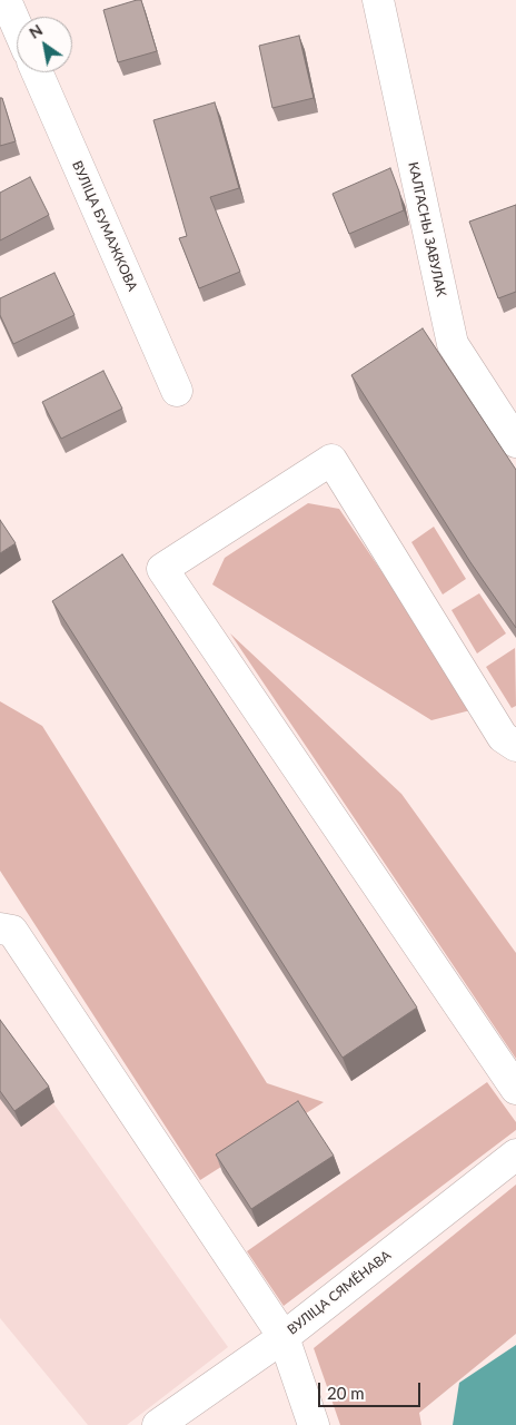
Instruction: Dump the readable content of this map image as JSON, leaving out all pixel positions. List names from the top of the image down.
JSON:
{
  "streets": {
    "street": ["ВУЛІЦА БУМАЖКОВА", "КАЛГАСНЫ ЗАВУЛАК", "ВУЛІЦА СЯМЁНАВА"]
  },
  "scale_bar": "20 m",
  "north": "top left"
}
